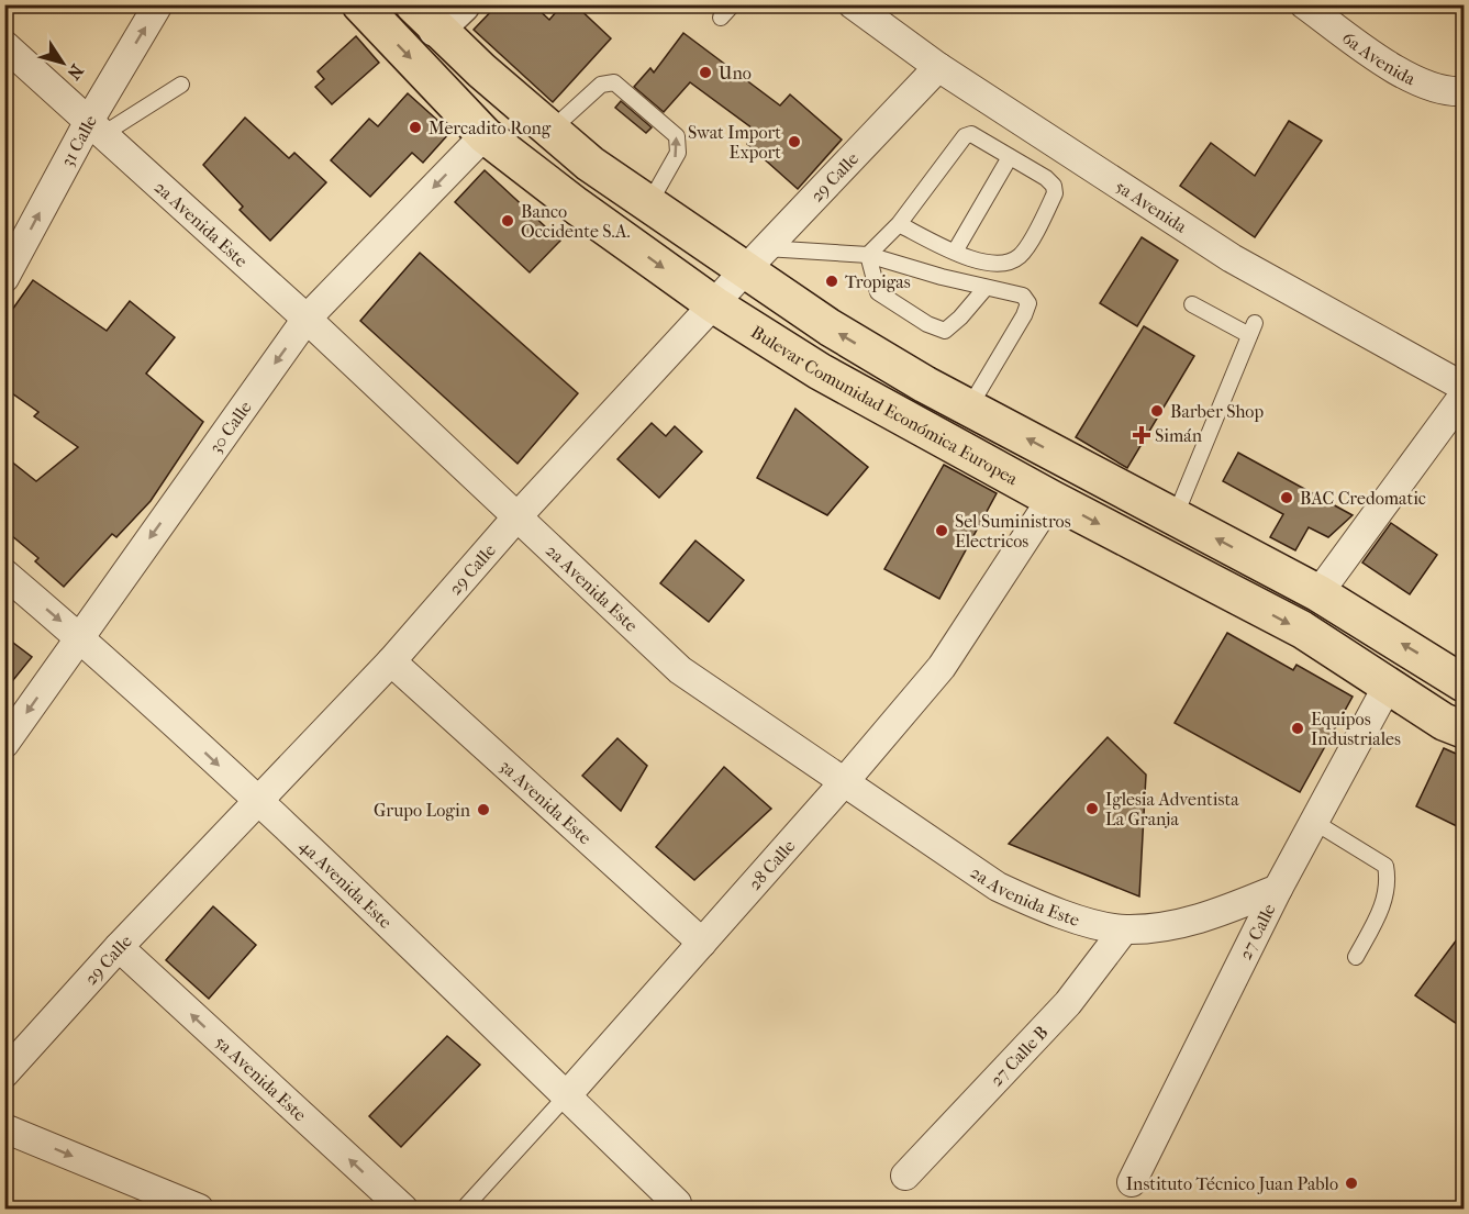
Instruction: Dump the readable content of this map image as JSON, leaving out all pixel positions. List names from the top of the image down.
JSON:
{
  "streets": {
    "main road": ["Bulevar Comunidad Económica Europea"],
    "street": [
      "6a Avenida",
      "31 Calle",
      "29 Calle",
      "5a Avenida",
      "2a Avenida Este",
      "30 Calle",
      "3a Avenida Este",
      "28 Calle",
      "4a Avenida Este",
      "27 Calle",
      "27 Calle B",
      "5a Avenida Este"
    ]
  },
  "crossings": [
    ["31 Calle", "2a Avenida Este"],
    ["29 Calle", "5a Avenida"],
    ["29 Calle", "2a Avenida Este"],
    ["29 Calle", "Bulevar Comunidad Económica Europea"],
    ["29 Calle", "3a Avenida Este"],
    ["29 Calle", "4a Avenida Este"],
    ["29 Calle", "5a Avenida Este"],
    ["2a Avenida Este", "30 Calle"],
    ["2a Avenida Este", "28 Calle"],
    ["2a Avenida Este", "27 Calle"],
    ["2a Avenida Este", "27 Calle B"],
    ["Bulevar Comunidad Económica Europea", "30 Calle"],
    ["Bulevar Comunidad Económica Europea", "28 Calle"],
    ["Bulevar Comunidad Económica Europea", "27 Calle"],
    ["30 Calle", "4a Avenida Este"],
    ["3a Avenida Este", "28 Calle"],
    ["28 Calle", "4a Avenida Este"]
  ],
  "one_way": ["31 Calle", "30 Calle", "4a Avenida Este"],
  "places": {
    "other": [
      "Uno",
      "Mercadito Rong",
      "Swat Import Export",
      "Banco Occidente S.A.",
      "Tropigas",
      "Barber Shop",
      "BAC Credomatic",
      "Sel Suministros Electricos",
      "Equipos Industriales",
      "Iglesia Adventista La Granja",
      "Grupo Login",
      "Instituto Técnico Juan Pablo"
    ],
    "health": ["Simán"]
  },
  "north": "bottom right"
}
